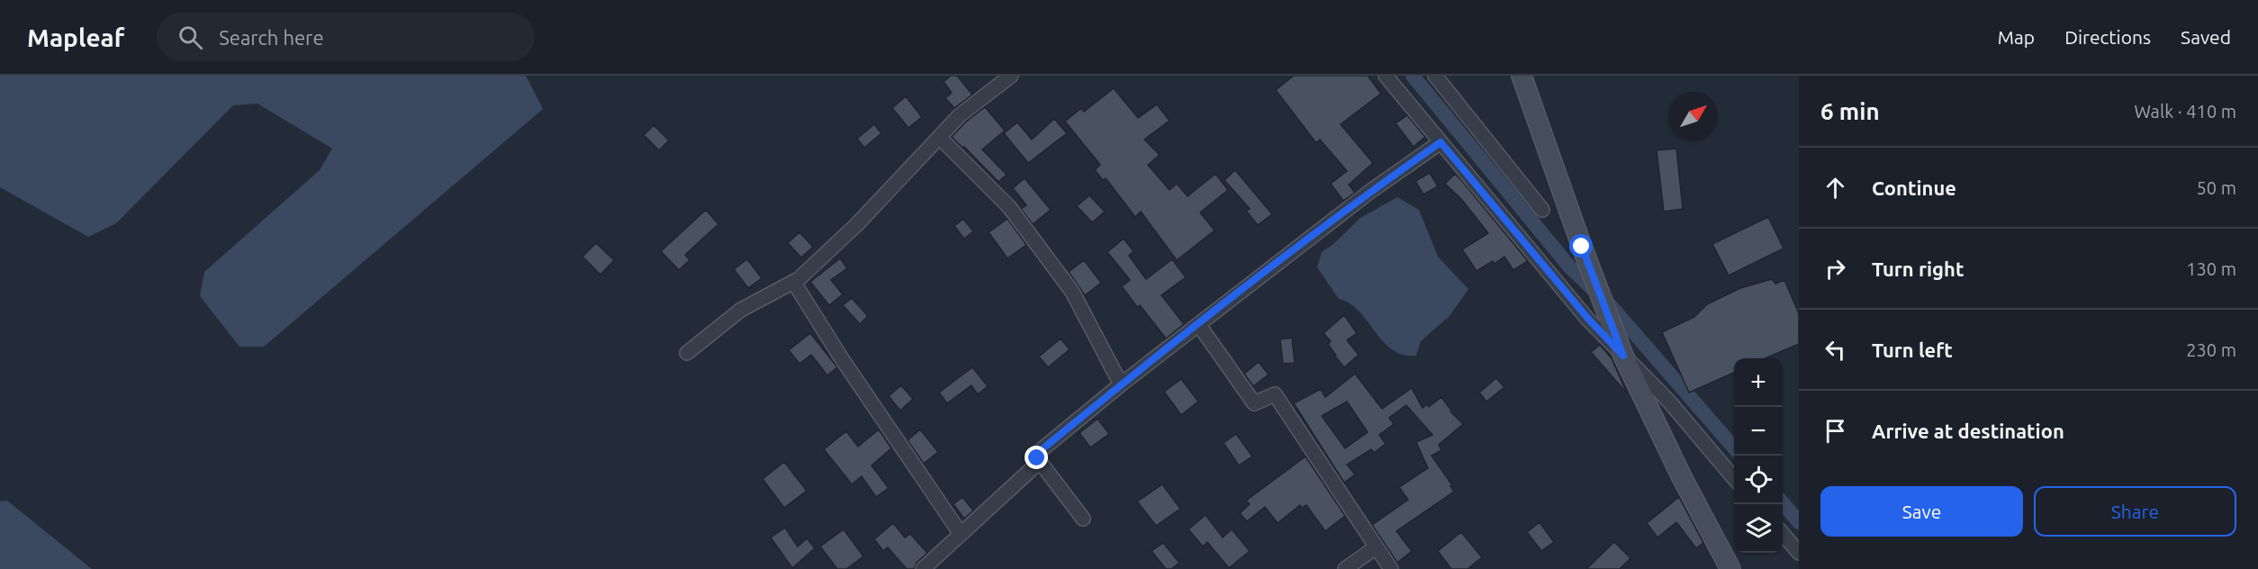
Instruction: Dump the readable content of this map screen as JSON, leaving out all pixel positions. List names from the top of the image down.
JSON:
{
  "north": "top right",
  "page": {
    "header": "Mapleaf",
    "search": "Search here",
    "nav": ["Map", "Directions", "Saved"],
    "heading": ["6 min", "Walk · 410 m"],
    "list": [
      ["Continue", "50 m"],
      ["Turn right", "130 m"],
      ["Turn left", "230 m"],
      "Arrive at destination"
    ],
    "map_buttons": ["+", "−"],
    "buttons": ["Save", "Share"]
  }
}
